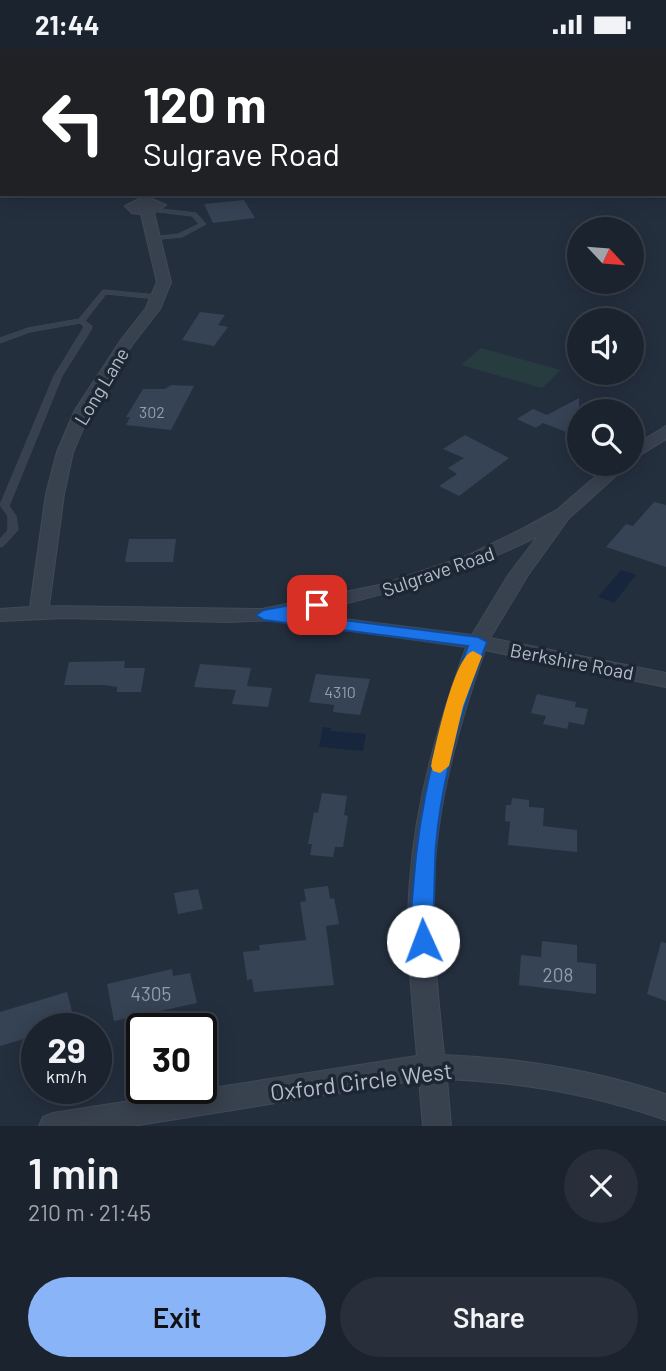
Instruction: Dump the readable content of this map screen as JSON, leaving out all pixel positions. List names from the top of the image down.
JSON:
{
  "streets": {
    "street": [
      "Long Lane",
      "Sulgrave Road",
      "Berkshire Road",
      "Oxford Circle West"
    ]
  },
  "crossings": [
    ["Long Lane", "Sulgrave Road"],
    ["Sulgrave Road", "Berkshire Road"]
  ],
  "house_numbers": [
    "302",
    "4310",
    "208",
    "4305"
  ],
  "north": "bottom right",
  "page": {
    "status": "21:44",
    "turn": ["120 m", "Sulgrave Road"],
    "speed": "29 km/h",
    "limit": "30",
    "heading": ["1 min", "210 m · 21:45"],
    "buttons": ["Exit", "Share"]
  }
}
